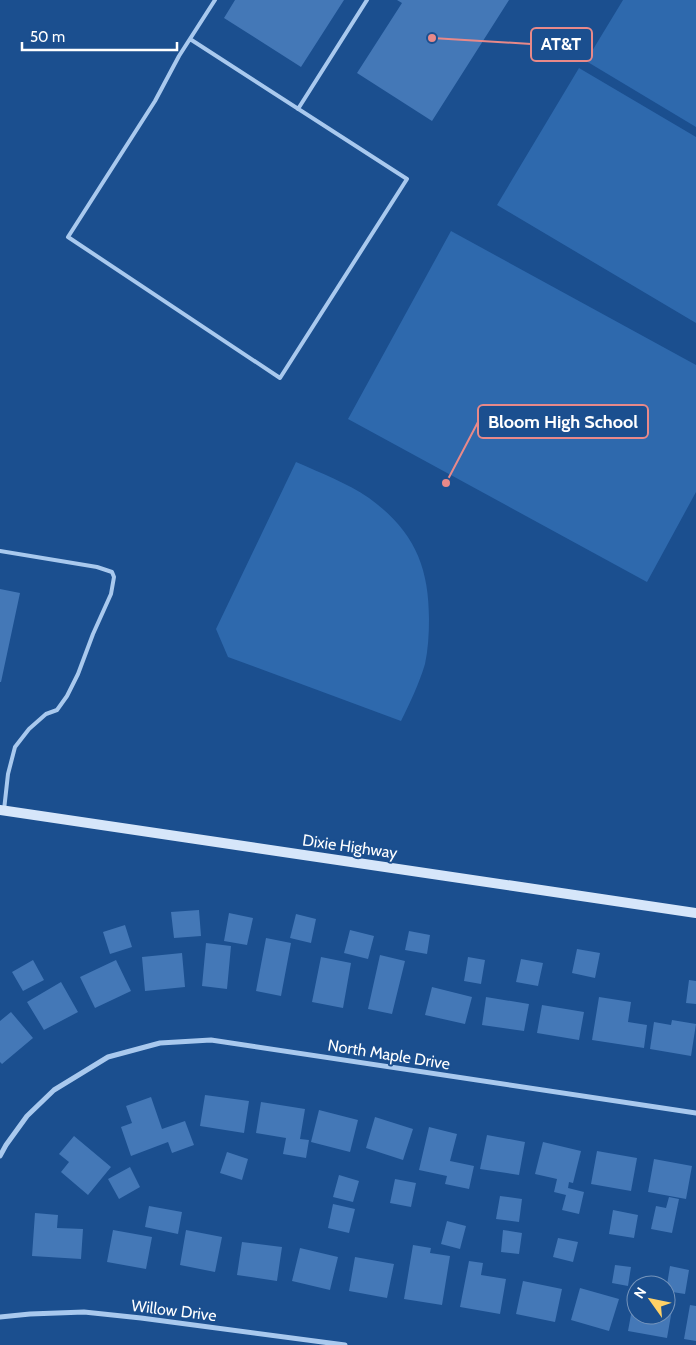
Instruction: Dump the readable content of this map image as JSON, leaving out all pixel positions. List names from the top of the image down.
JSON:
{
  "streets": {
    "main road": ["Dixie Highway"],
    "street": ["North Maple Drive", "Willow Drive"]
  },
  "places": ["AT&T", "Bloom High School"],
  "scale_bar": "50 m",
  "north": "top left"
}
